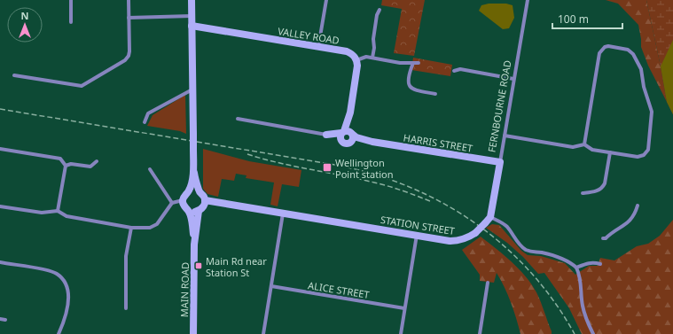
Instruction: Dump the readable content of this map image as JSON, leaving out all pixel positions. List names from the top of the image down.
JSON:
{
  "streets": {
    "street": [
      "VALLEY ROAD",
      "FERNBOURNE ROAD",
      "HARRIS STREET",
      "STATION STREET",
      "MAIN ROAD",
      "ALICE STREET"
    ]
  },
  "crossings": [
    ["FERNBOURNE ROAD", "HARRIS STREET"],
    ["FERNBOURNE ROAD", "STATION STREET"],
    ["STATION STREET", "MAIN ROAD"]
  ],
  "places": {
    "transit": ["Wellington Point station", "Main Rd near Station St"]
  },
  "scale_bar": "100 m",
  "north": "top"
}
